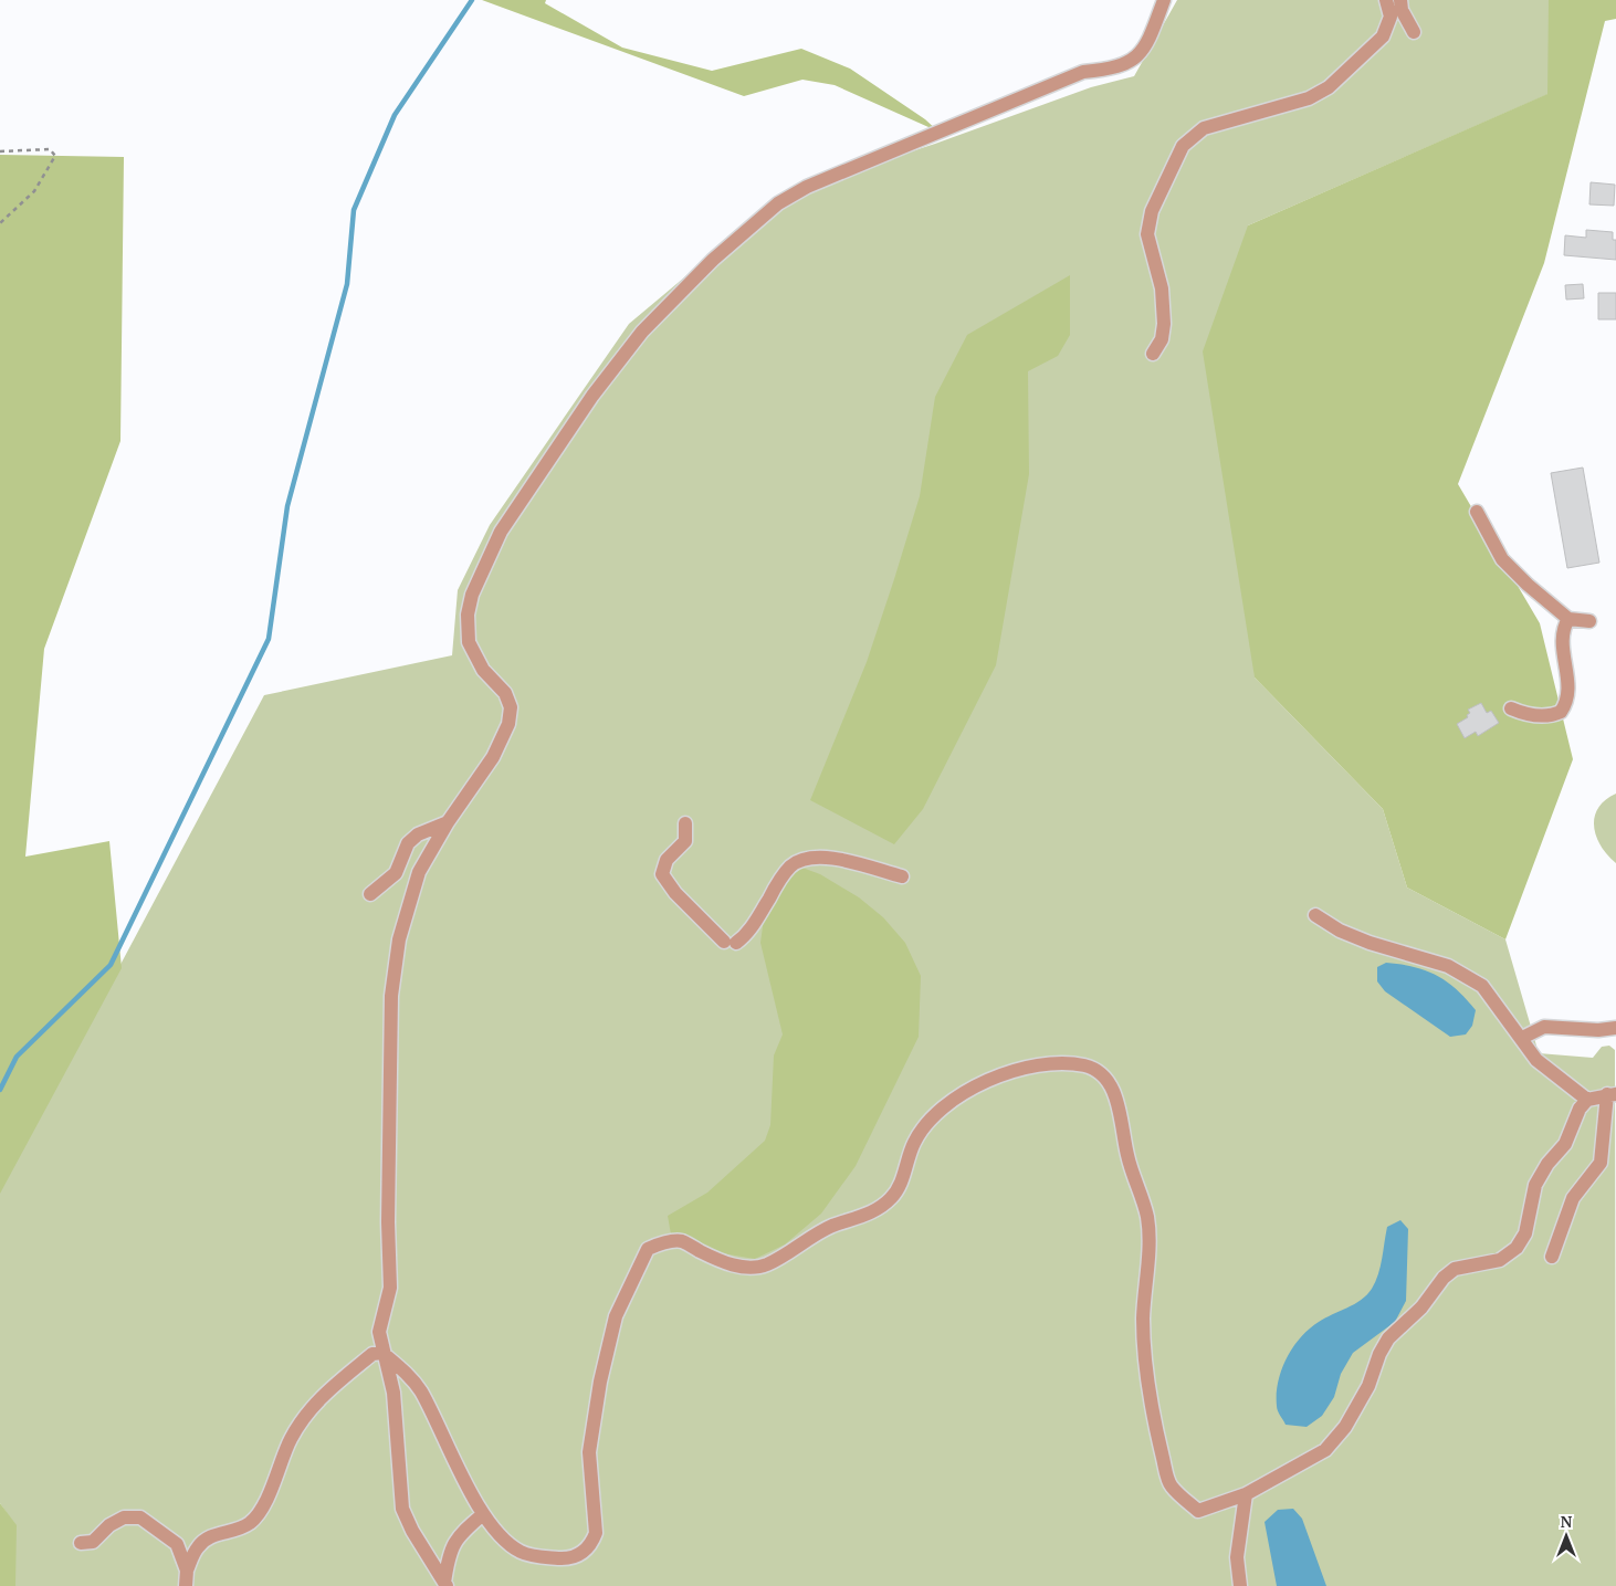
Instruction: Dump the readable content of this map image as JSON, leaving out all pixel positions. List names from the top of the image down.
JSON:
{
  "north": "top"
}
